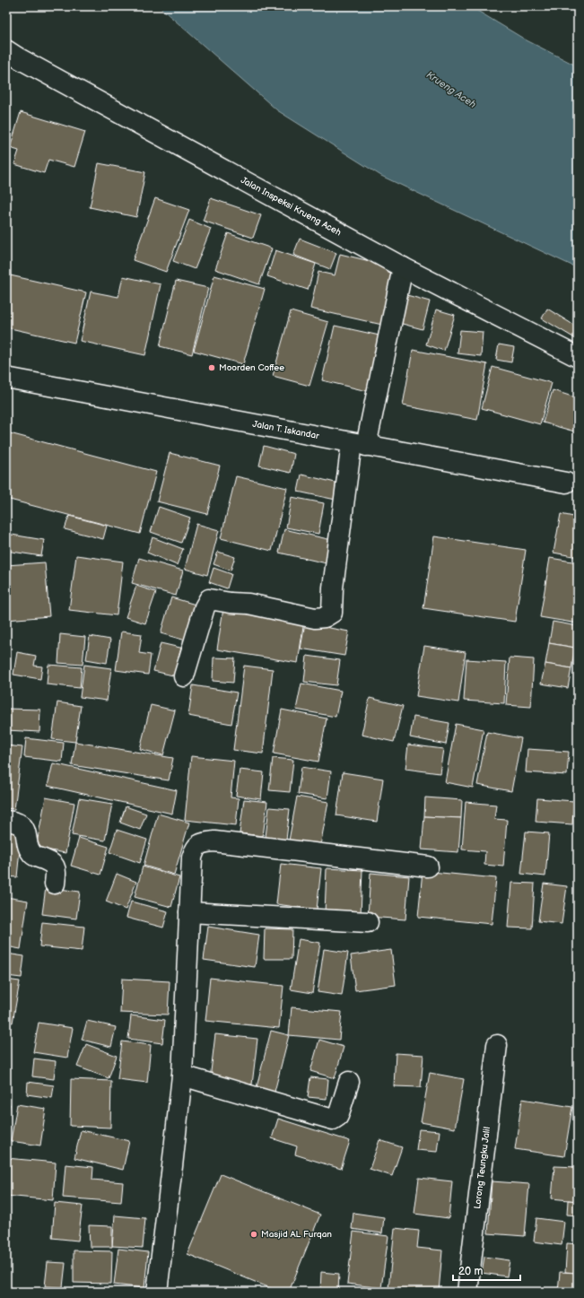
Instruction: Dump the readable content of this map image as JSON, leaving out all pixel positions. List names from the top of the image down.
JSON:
{
  "streets": {
    "street": ["Jalan Inspeksi Krueng Aceh", "Jalan T. Iskandar", "Lorong Teungku Jalil"]
  },
  "water": ["Krueng Aceh"],
  "places": ["Moorden Coffee", "Masjid AL Furqan"],
  "scale_bar": "20 m"
}
